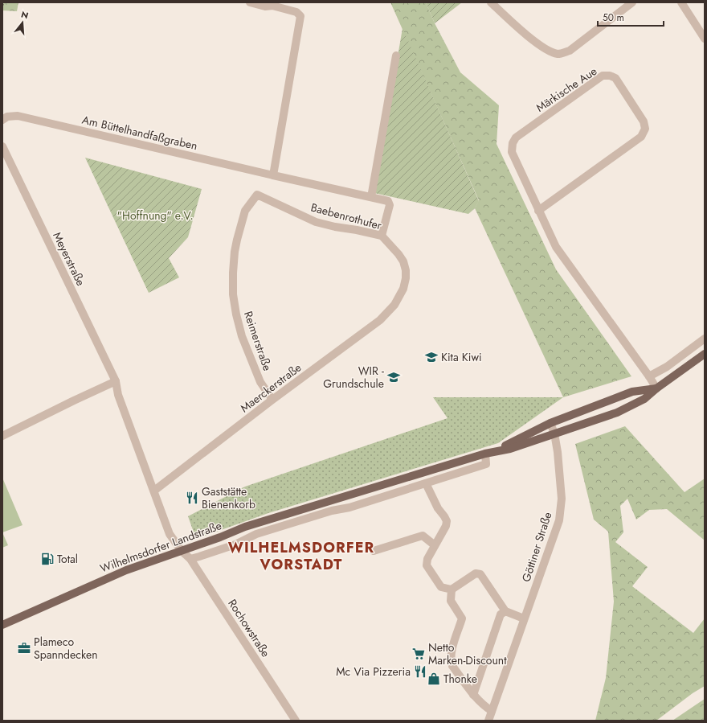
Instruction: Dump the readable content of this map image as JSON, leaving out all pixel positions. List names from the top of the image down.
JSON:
{
  "streets": {
    "main road": ["Wilhelmsdorfer Landstraße"],
    "street": [
      "Märkische Aue",
      "Am Büttelhandfaßgraben",
      "Baebenrothufer",
      "Meyerstraße",
      "Reimerstraße",
      "Maerckerstraße",
      "Göttiner Straße",
      "Rochowstraße"
    ]
  },
  "crossings": [
    ["Märkische Aue", "Wilhelmsdorfer Landstraße"],
    ["Am Büttelhandfaßgraben", "Baebenrothufer"],
    ["Baebenrothufer", "Reimerstraße"],
    ["Baebenrothufer", "Maerckerstraße"],
    ["Meyerstraße", "Maerckerstraße"],
    ["Meyerstraße", "Wilhelmsdorfer Landstraße"],
    ["Meyerstraße", "Rochowstraße"],
    ["Reimerstraße", "Maerckerstraße"],
    ["Wilhelmsdorfer Landstraße", "Göttiner Straße"],
    ["Wilhelmsdorfer Landstraße", "Rochowstraße"]
  ],
  "districts": ["WILHELMSDORFER VORSTADT"],
  "parks": ["\"Hoffnung\" e.V."],
  "places": {
    "school or university": ["Kita Kiwi", "WIR - Grundschule"],
    "restaurant": ["Gaststätte Bienenkorb", "Mc Via Pizzeria"],
    "fuel station": ["Total"],
    "office": ["Plameco Spanndecken"],
    "supermarket": ["Netto Marken-Discount"],
    "shop": ["Thonke"]
  },
  "scale_bar": "50 m",
  "north": "top"
}
